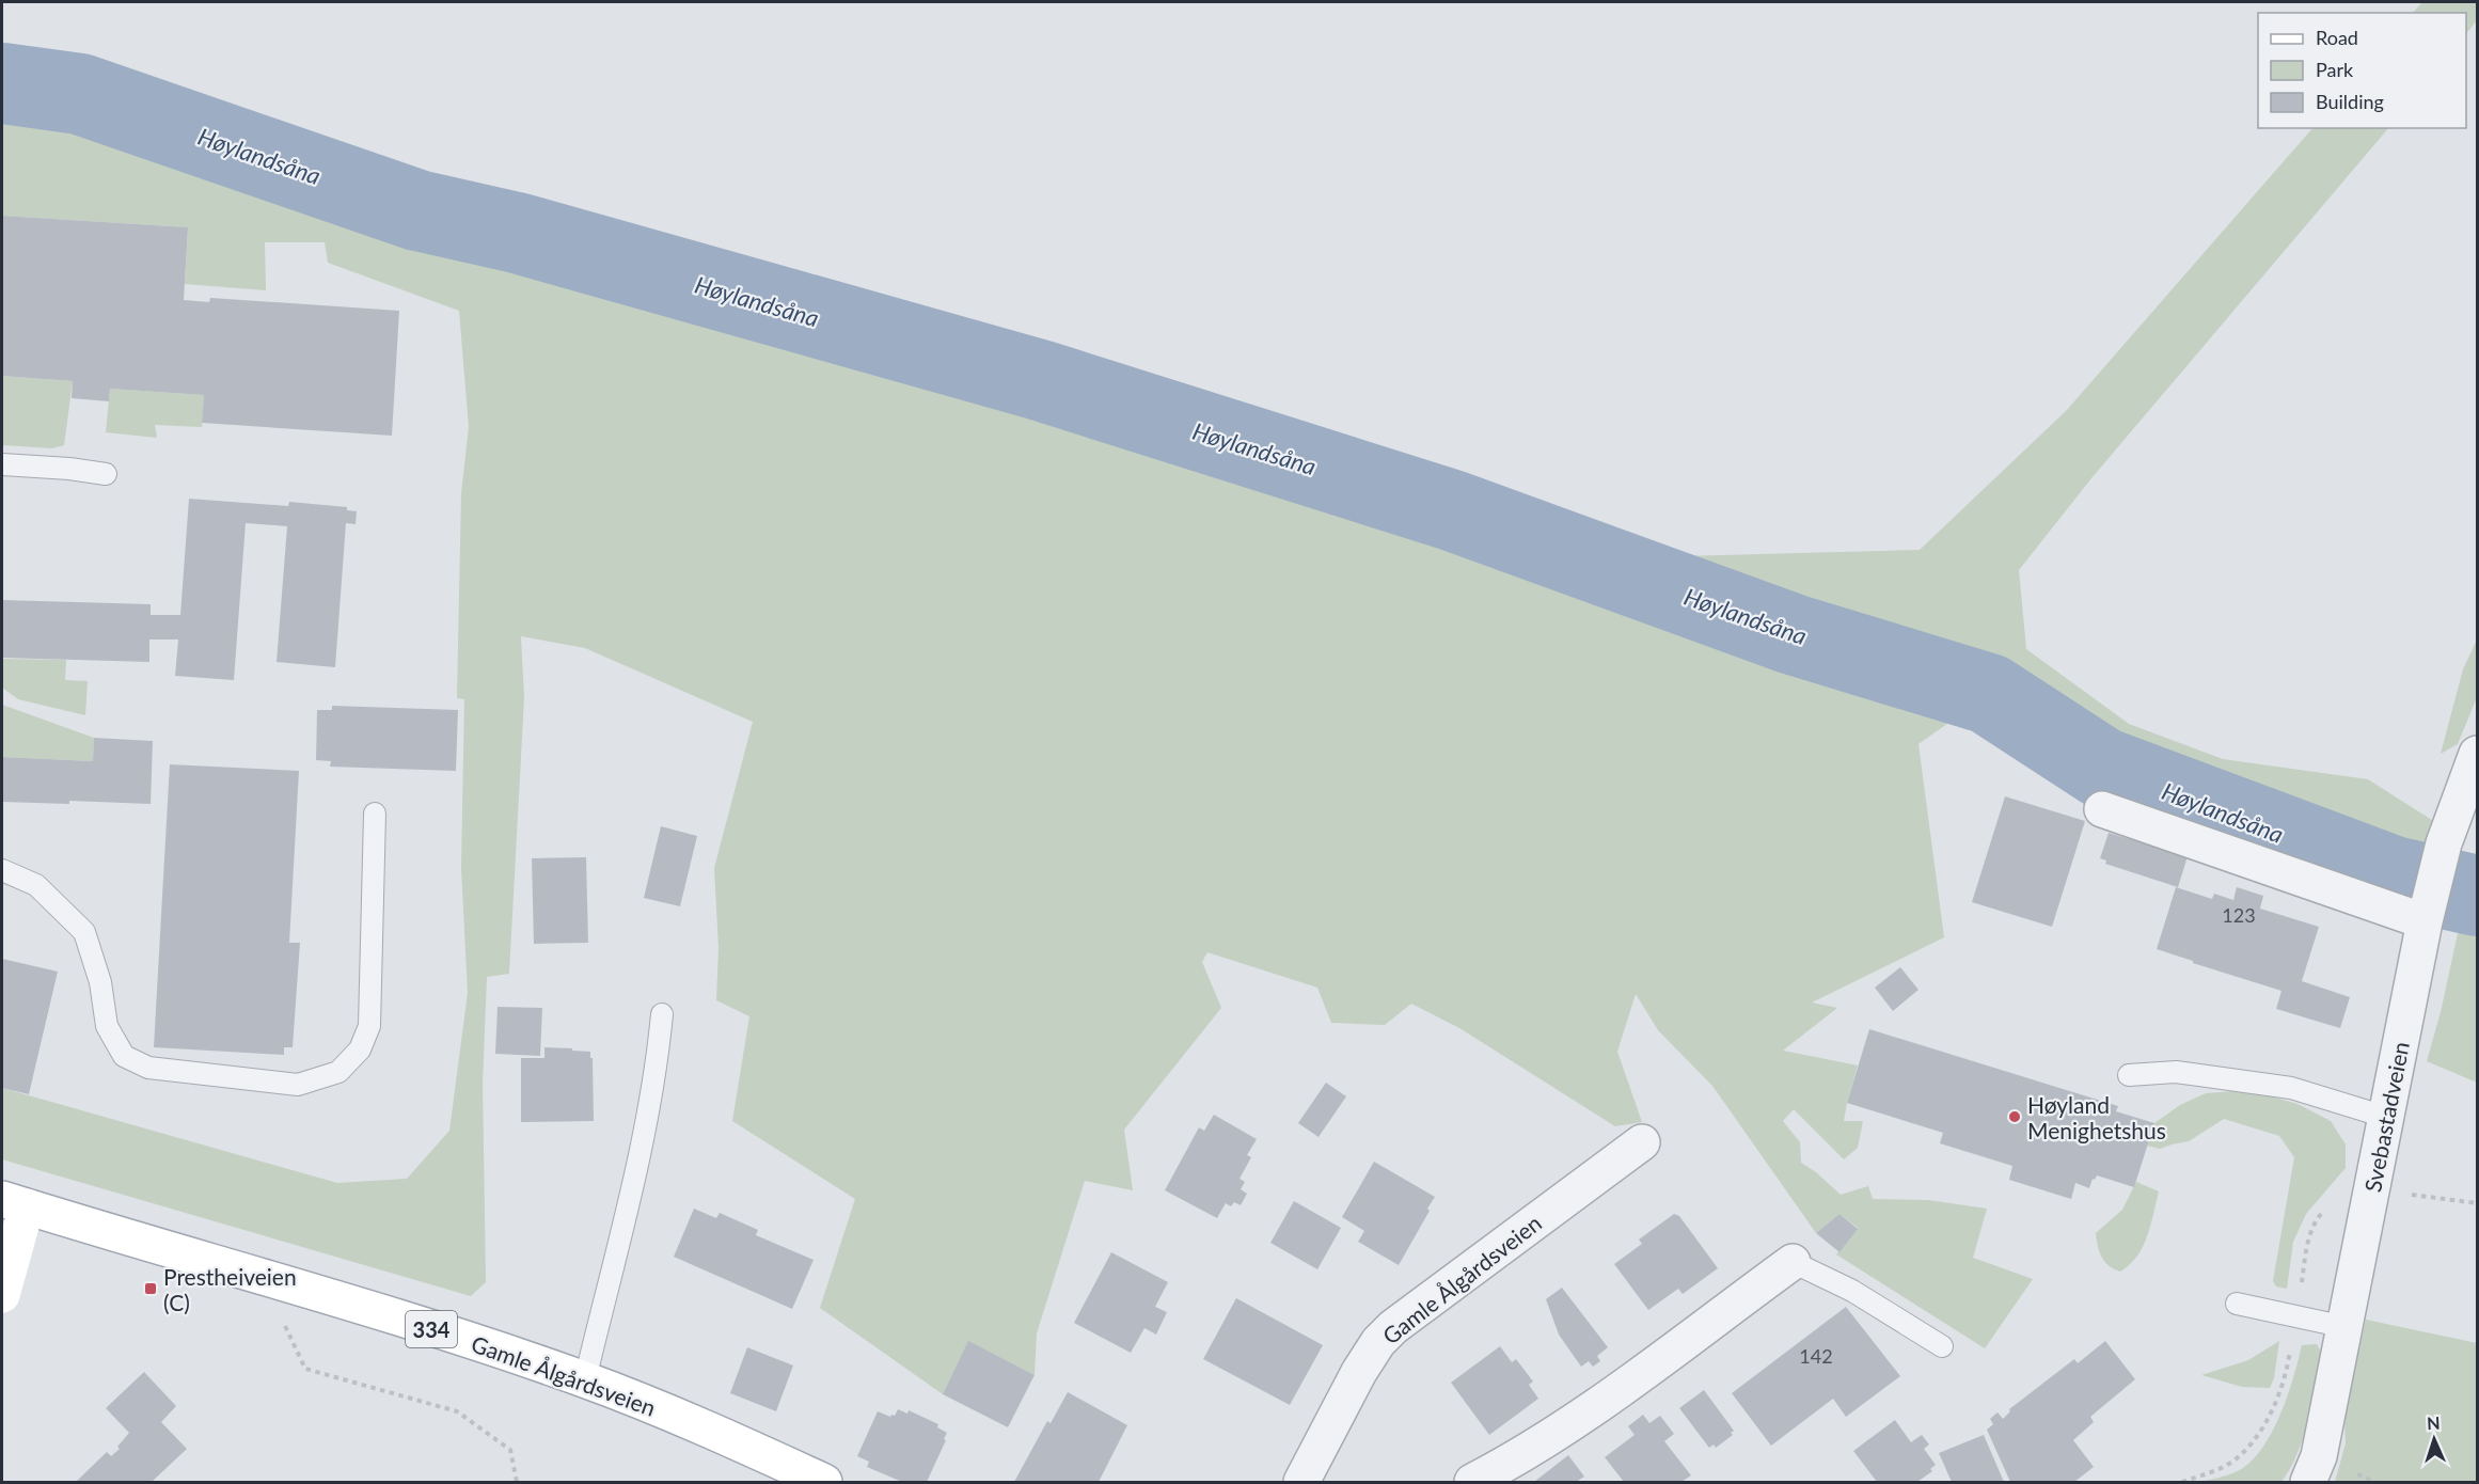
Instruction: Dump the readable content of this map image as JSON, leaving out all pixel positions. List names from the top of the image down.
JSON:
{
  "streets": {
    "main road": ["Gamle Ålgårdsveien", "334"],
    "street": ["Svebastadveien"]
  },
  "water": ["Høylandsåna"],
  "places": {
    "other": ["Høyland Menighetshus"],
    "transit": ["Prestheiveien (C)"]
  },
  "house_numbers": ["123", "142"],
  "legend": ["Road", "Park", "Building"],
  "north": "top"
}
